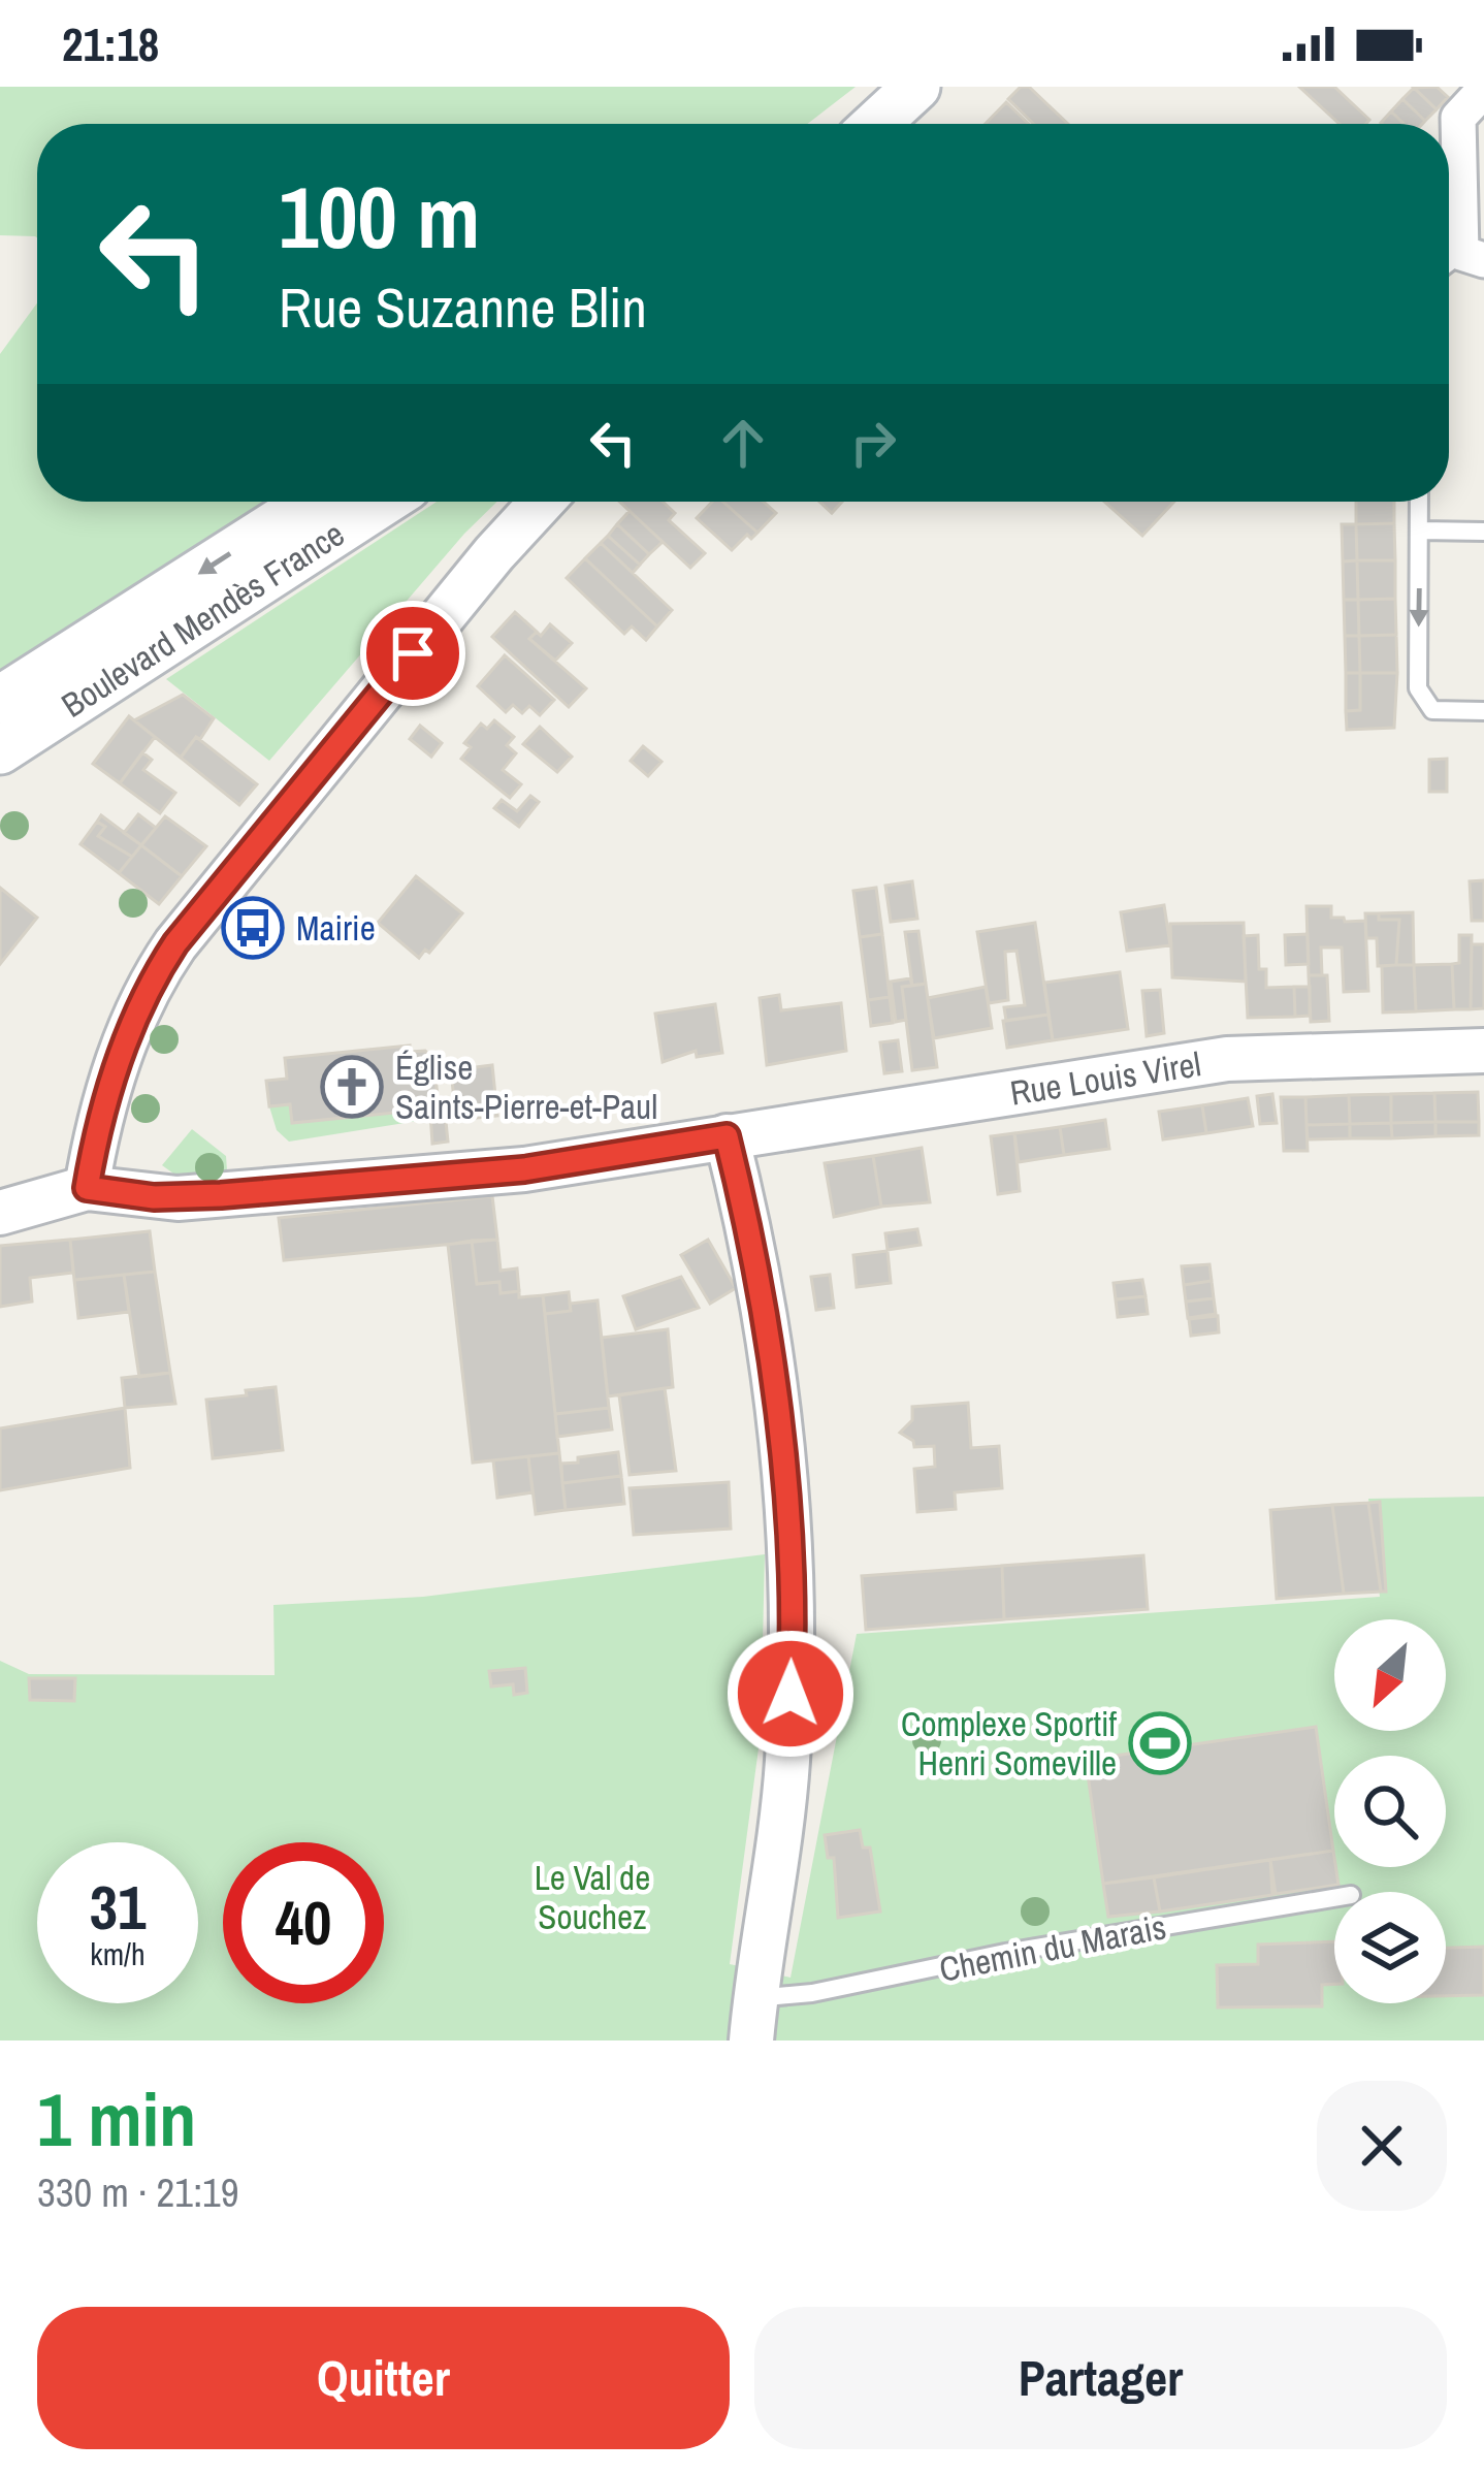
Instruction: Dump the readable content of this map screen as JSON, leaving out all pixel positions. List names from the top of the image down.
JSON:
{
  "streets": {
    "main road": ["Boulevard Mendès France"],
    "street": ["Rue Louis Virel"],
    "lane": ["Chemin du Marais"]
  },
  "parks": ["Le Val de Souchez"],
  "places": {
    "bus stop": ["Mairie"],
    "church": ["Église Saints-Pierre-et-Paul"],
    "sports": ["Complexe Sportif Henri Someville"]
  },
  "north": "bottom left",
  "page": {
    "status": "21:18",
    "turn": ["100 m", "Rue Suzanne Blin"],
    "speed": "31 km/h",
    "limit": "40",
    "heading": ["1 min", "330 m · 21:19"],
    "buttons": ["Quitter", "Partager"]
  }
}
